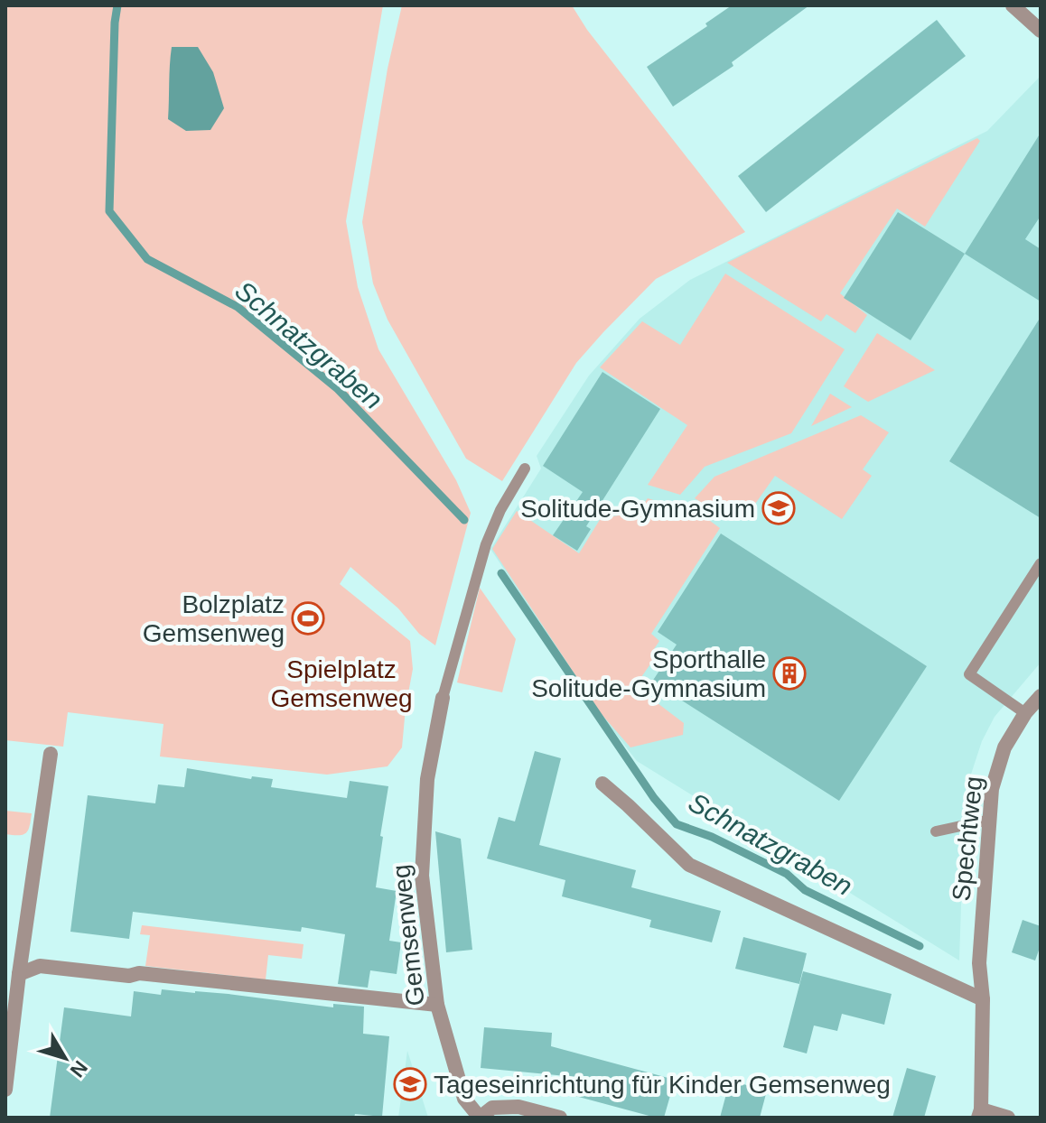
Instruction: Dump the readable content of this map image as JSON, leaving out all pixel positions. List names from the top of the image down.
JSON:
{
  "streets": {
    "street": ["Spechtweg", "Gemsenweg"]
  },
  "water": ["Schnatzgraben"],
  "parks": ["Spielplatz Gemsenweg"],
  "places": {
    "school or university": ["Solitude-Gymnasium", "Tageseinrichtung für Kinder Gemsenweg"],
    "sports": ["Bolzplatz Gemsenweg"],
    "building": ["Sporthalle Solitude-Gymnasium"]
  },
  "north": "bottom right"
}
